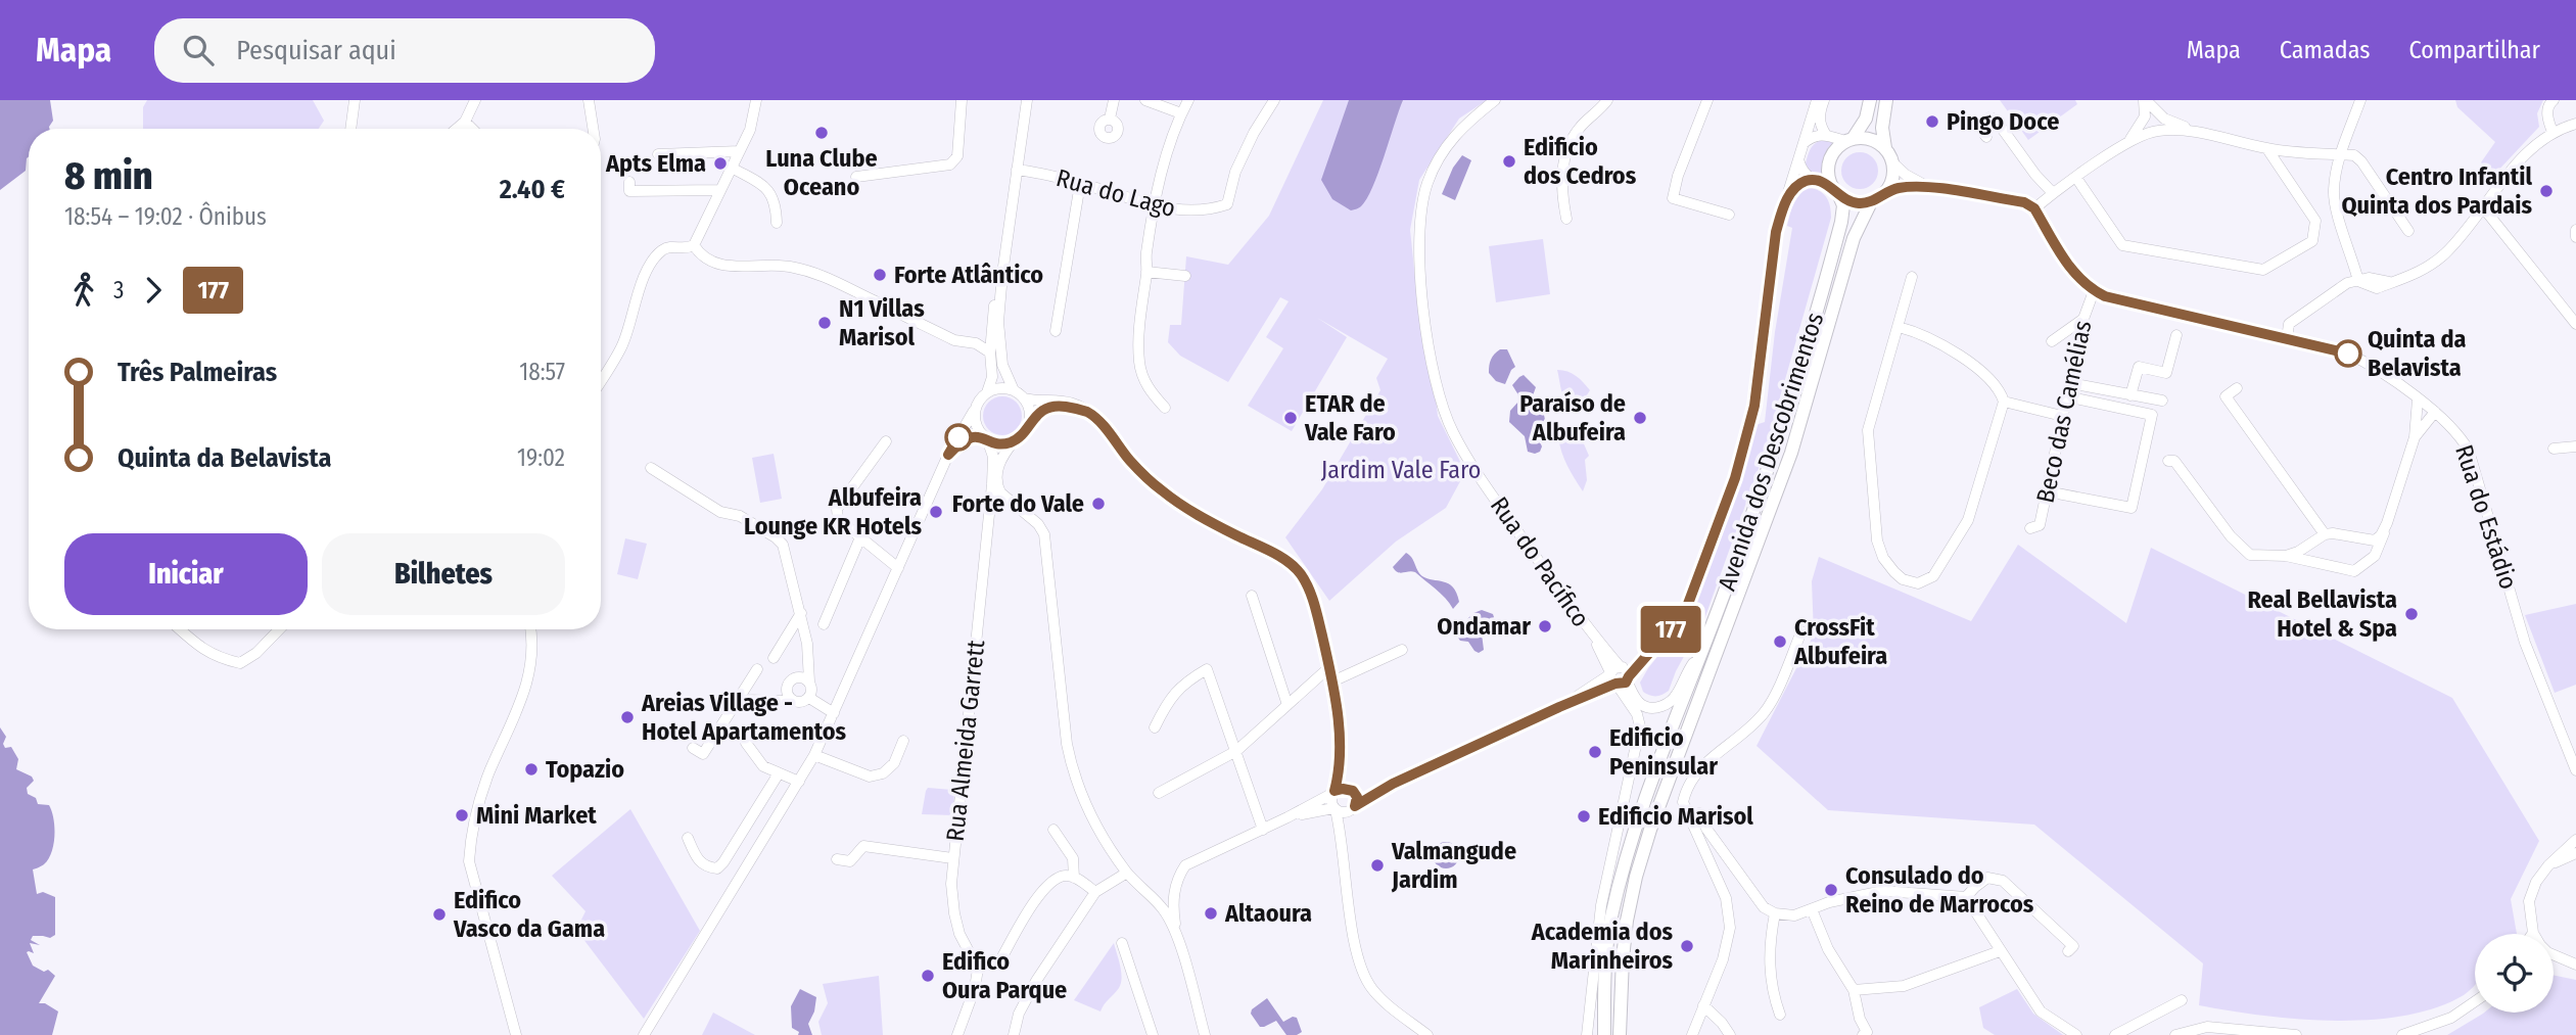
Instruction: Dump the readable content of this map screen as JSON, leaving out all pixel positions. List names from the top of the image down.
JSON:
{
  "streets": {
    "main road": ["Avenida dos Descobrimentos"],
    "street": [
      "Rua do Lago",
      "Beco das Camélias",
      "Rua do Estádio",
      "Rua do Pacífico",
      "Rua Almeida Garrett"
    ]
  },
  "crossings": [
    ["Beco das Camélias", "Rua do Estádio"]
  ],
  "parks": ["Jardim Vale Faro"],
  "places": [
    "Pingo Doce",
    "Luna Clube Oceano",
    "Edificio dos Cedros",
    "Apts Elma",
    "Centro Infantil Quinta dos Pardais",
    "Forte Atlântico",
    "N1 Villas Marisol",
    "Quinta da Belavista",
    "ETAR de Vale Faro",
    "Paraíso de Albufeira",
    "Forte do Vale",
    "Albufeira Lounge KR Hotels",
    "Real Bellavista Hotel & Spa",
    "Ondamar",
    "CrossFit Albufeira",
    "Areias Village - Hotel Apartamentos",
    "Edificio Peninsular",
    "Topazio",
    "Mini Market",
    "Edificio Marisol",
    "Valmangude Jardim",
    "Consulado do Reino de Marrocos",
    "Altaoura",
    "Edifico Vasco da Gama",
    "Academia dos Marinheiros",
    "Edifico Oura Parque"
  ],
  "lines": ["bus line 177"],
  "page": {
    "header": "Mapa",
    "search": "Pesquisar aqui",
    "nav": ["Mapa", "Camadas", "Compartilhar"],
    "on_map": "177",
    "heading": ["8 min", "18:54 – 19:02 · Ônibus", "2.40 €"],
    "legs": ["3", "177"],
    "list": [
      {
        "name": "Três Palmeiras",
        "value": "18:57"
      },
      {
        "name": "Quinta da Belavista",
        "value": "19:02"
      }
    ],
    "buttons": ["Iniciar", "Bilhetes"]
  }
}
